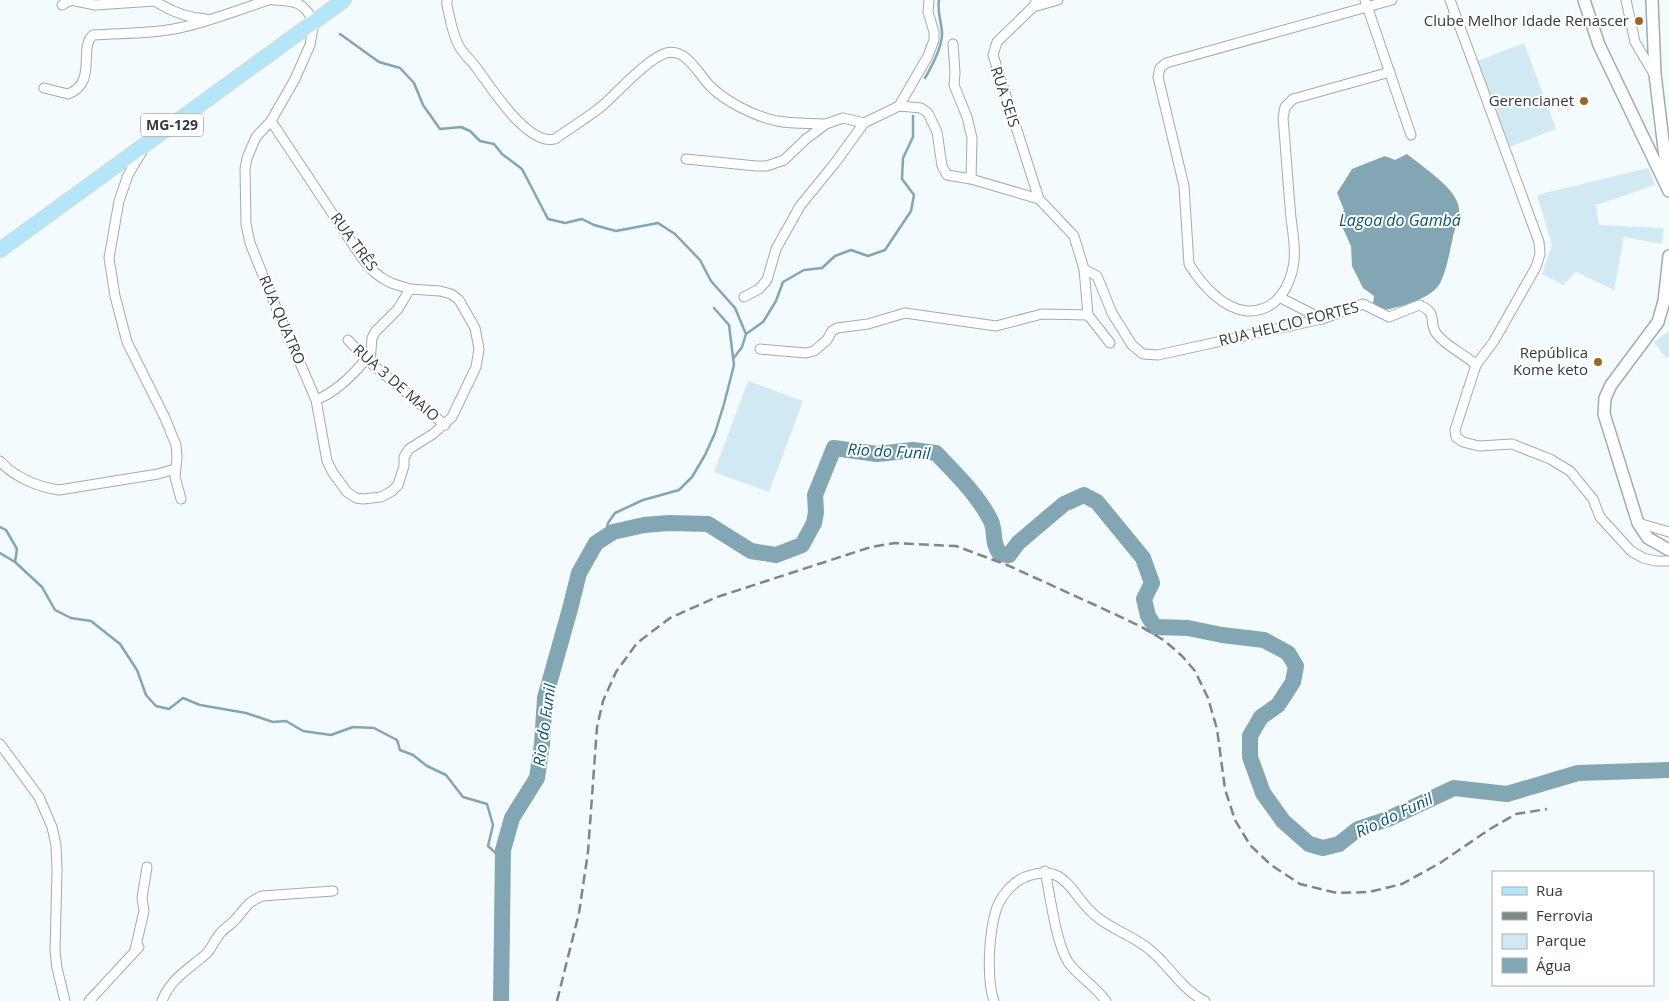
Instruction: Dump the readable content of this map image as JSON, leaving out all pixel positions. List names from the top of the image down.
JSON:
{
  "streets": {
    "main road": ["MG-129"],
    "street": [
      "RUA SEIS",
      "RUA TRÊS",
      "RUA QUATRO",
      "RUA HELCIO FORTES",
      "RUA 3 DE MAIO"
    ]
  },
  "crossings": [
    ["RUA SEIS", "RUA HELCIO FORTES"],
    ["MG-129", "RUA QUATRO"],
    ["RUA TRÊS", "RUA QUATRO"],
    ["RUA TRÊS", "RUA 3 DE MAIO"],
    ["RUA QUATRO", "RUA 3 DE MAIO"]
  ],
  "water": ["Lagoa do Gambá", "Rio do Funil"],
  "places": ["Clube Melhor Idade Renascer", "Gerencianet", "República Kome keto"],
  "legend": [
    "Rua",
    "Ferrovia",
    "Parque",
    "Água"
  ]
}
